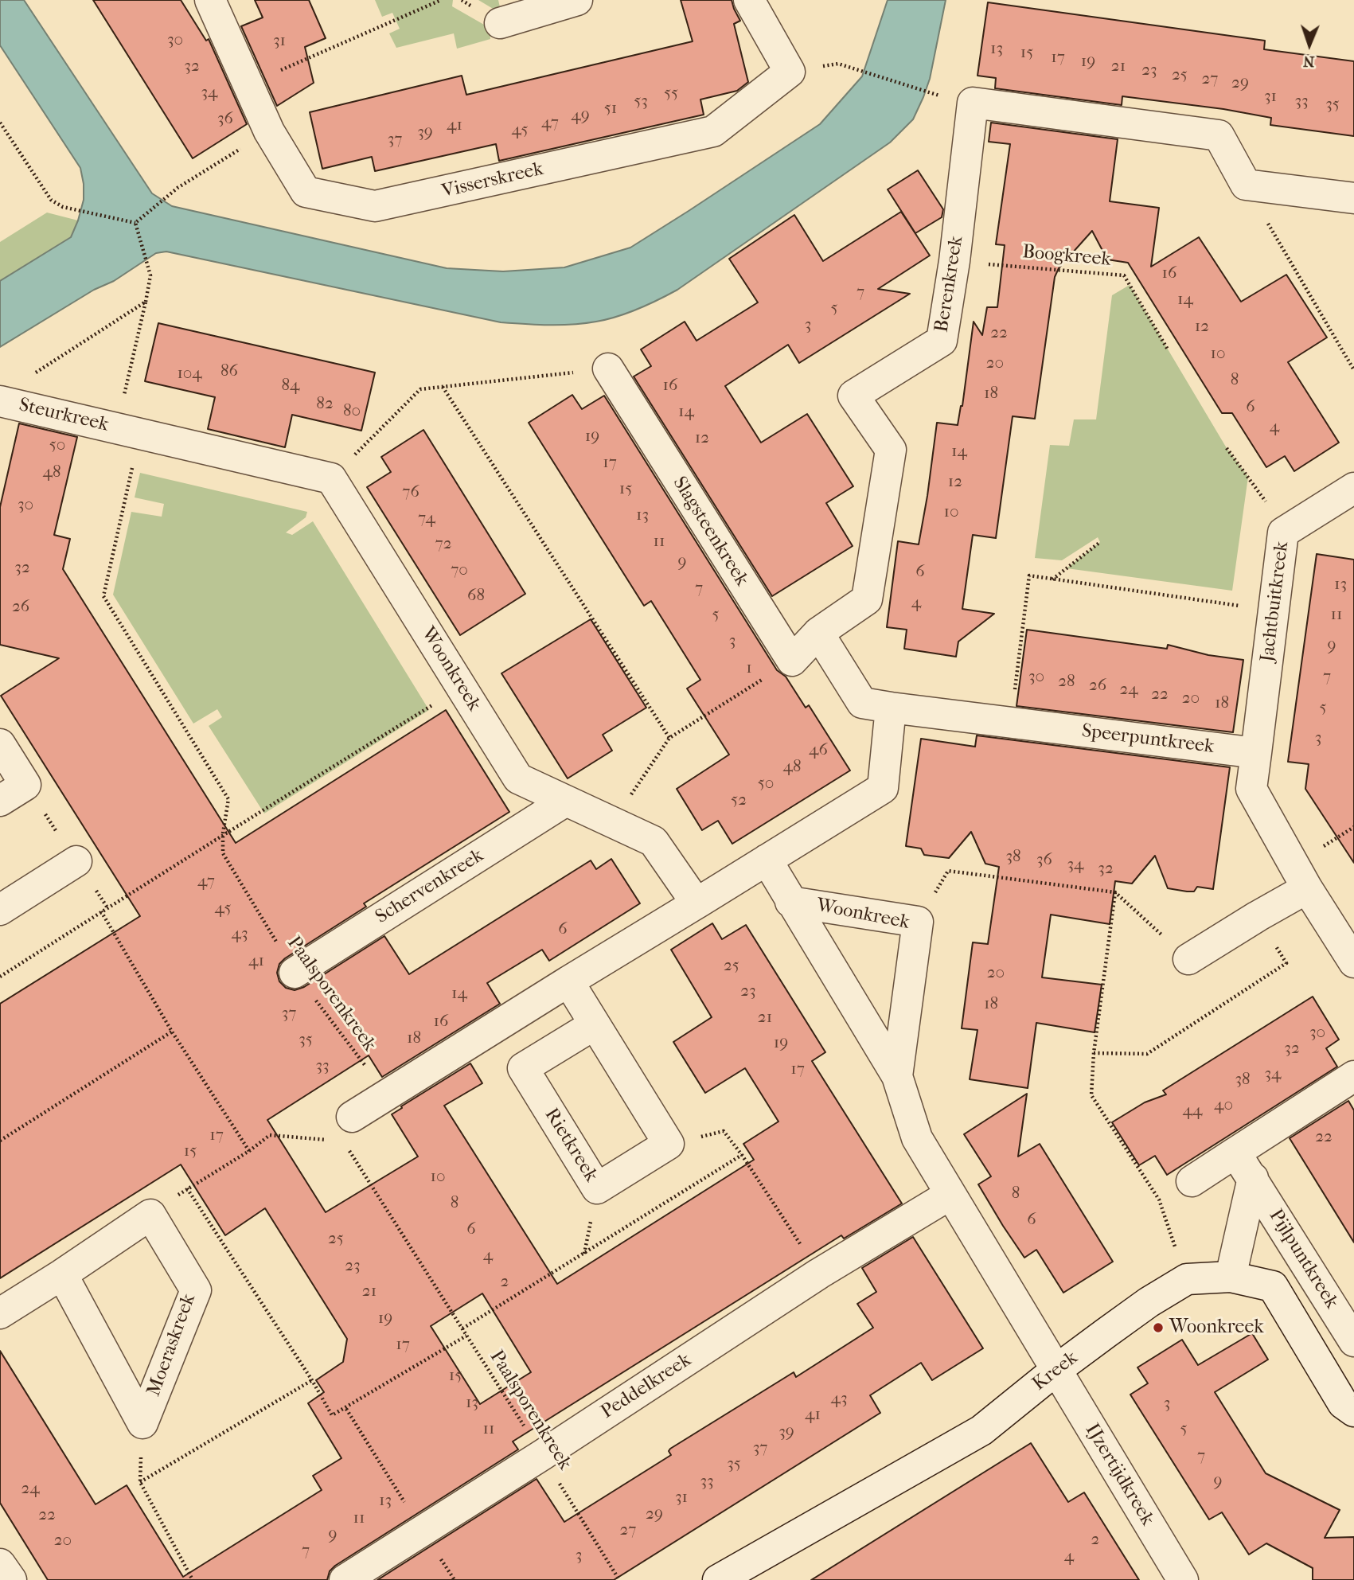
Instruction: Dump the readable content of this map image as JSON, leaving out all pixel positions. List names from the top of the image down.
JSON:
{
  "streets": {
    "street": [
      "Visserskreek",
      "Berenkreek",
      "Steurkreek",
      "Slagsteenkreek",
      "Jachtbuitkreek",
      "Woonkreek",
      "Speerpuntkreek",
      "Schervenkreek",
      "Rietkreek",
      "Pijlpuntkreek",
      "Moeraskreek",
      "Kreek",
      "Peddelkreek",
      "IJzertijdkreek"
    ],
    "path": ["Boogkreek", "Paalsporenkreek"]
  },
  "crossings": [
    ["Boogkreek", "Berenkreek"],
    ["Steurkreek", "Paalsporenkreek"],
    ["Jachtbuitkreek", "Speerpuntkreek"],
    ["Woonkreek", "Schervenkreek"],
    ["Woonkreek", "Kreek"],
    ["Woonkreek", "Peddelkreek"],
    ["Woonkreek", "IJzertijdkreek"],
    ["Schervenkreek", "Paalsporenkreek"],
    ["Paalsporenkreek", "Peddelkreek"],
    ["Pijlpuntkreek", "Kreek"],
    ["Kreek", "IJzertijdkreek"]
  ],
  "places": ["Woonkreek"],
  "house_numbers": [
    "30",
    "31",
    "13",
    "15",
    "17",
    "19",
    "32",
    "21",
    "23",
    "25",
    "27",
    "29",
    "34",
    "55",
    "31",
    "53",
    "33",
    "35",
    "51",
    "49",
    "36",
    "47",
    "41",
    "45",
    "39",
    "37",
    "16",
    "7",
    "14",
    "5",
    "3",
    "12",
    "22",
    "10",
    "20",
    "86",
    "104",
    "8",
    "84",
    "16",
    "18",
    "82",
    "6",
    "80",
    "14",
    "4",
    "19",
    "12",
    "50",
    "14",
    "17",
    "48",
    "12",
    "15",
    "76",
    "30",
    "10",
    "13",
    "74",
    "11",
    "72",
    "9",
    "32",
    "70",
    "6",
    "13",
    "7",
    "68",
    "4",
    "26",
    "5",
    "11",
    "3",
    "9",
    "1",
    "30",
    "7",
    "28",
    "26",
    "24",
    "22",
    "20",
    "18",
    "5",
    "3",
    "46",
    "48",
    "50",
    "52",
    "38",
    "36",
    "34",
    "32",
    "47",
    "45",
    "6",
    "43",
    "41",
    "25",
    "20",
    "23",
    "14",
    "18",
    "37",
    "21",
    "16",
    "30",
    "18",
    "35",
    "19",
    "32",
    "33",
    "17",
    "34",
    "38",
    "40",
    "44",
    "17",
    "22",
    "15",
    "10",
    "8",
    "8",
    "6",
    "6",
    "25",
    "4",
    "23",
    "2",
    "21",
    "19",
    "17",
    "15",
    "43",
    "13",
    "3",
    "41",
    "11",
    "5",
    "39",
    "37",
    "7",
    "35",
    "33",
    "9",
    "24",
    "31",
    "13",
    "29",
    "22",
    "11",
    "27",
    "9",
    "2",
    "20",
    "7",
    "3",
    "4"
  ],
  "north": "bottom"
}
